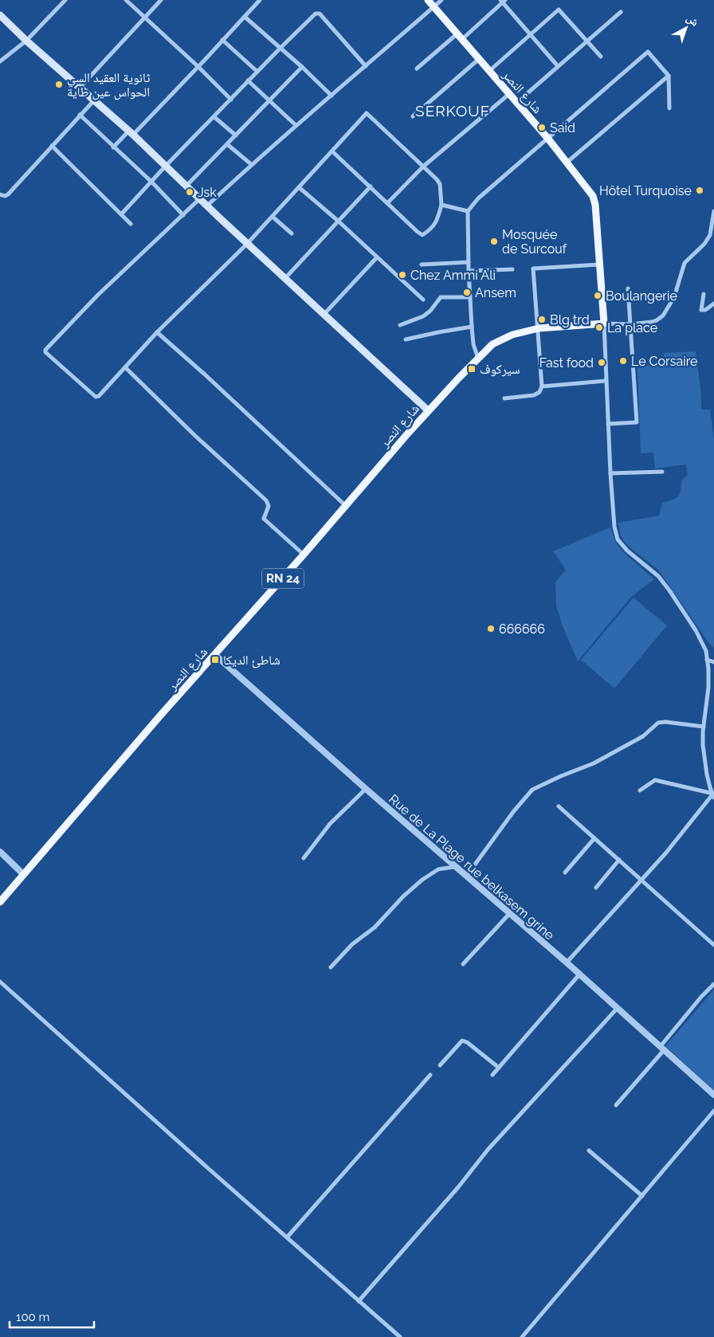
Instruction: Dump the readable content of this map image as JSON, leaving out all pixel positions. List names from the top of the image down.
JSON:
{
  "streets": {
    "main road": ["شارع النصر", "RN 24"],
    "street": ["Rue de La Plage rue belkasem grine"]
  },
  "crossings": [
    ["شارع النصر", "Rue de La Plage rue belkasem grine"]
  ],
  "districts": ["SERKOUF"],
  "places": {
    "other": [
      "ثانوية العقيد السي الحواس عين طاية",
      "Said",
      "Hôtel Turquoise",
      "Jsk",
      "Mosquée de Surcouf",
      "Chez Ammi Ali",
      "Ansem",
      "Boulangerie",
      "Blg trd",
      "La place",
      "Le Corsaire",
      "Fast food",
      "666666"
    ],
    "transit": ["سيركوف", "شاطئ الديكا"]
  },
  "scale_bar": "100 m",
  "north": "top right"
}
